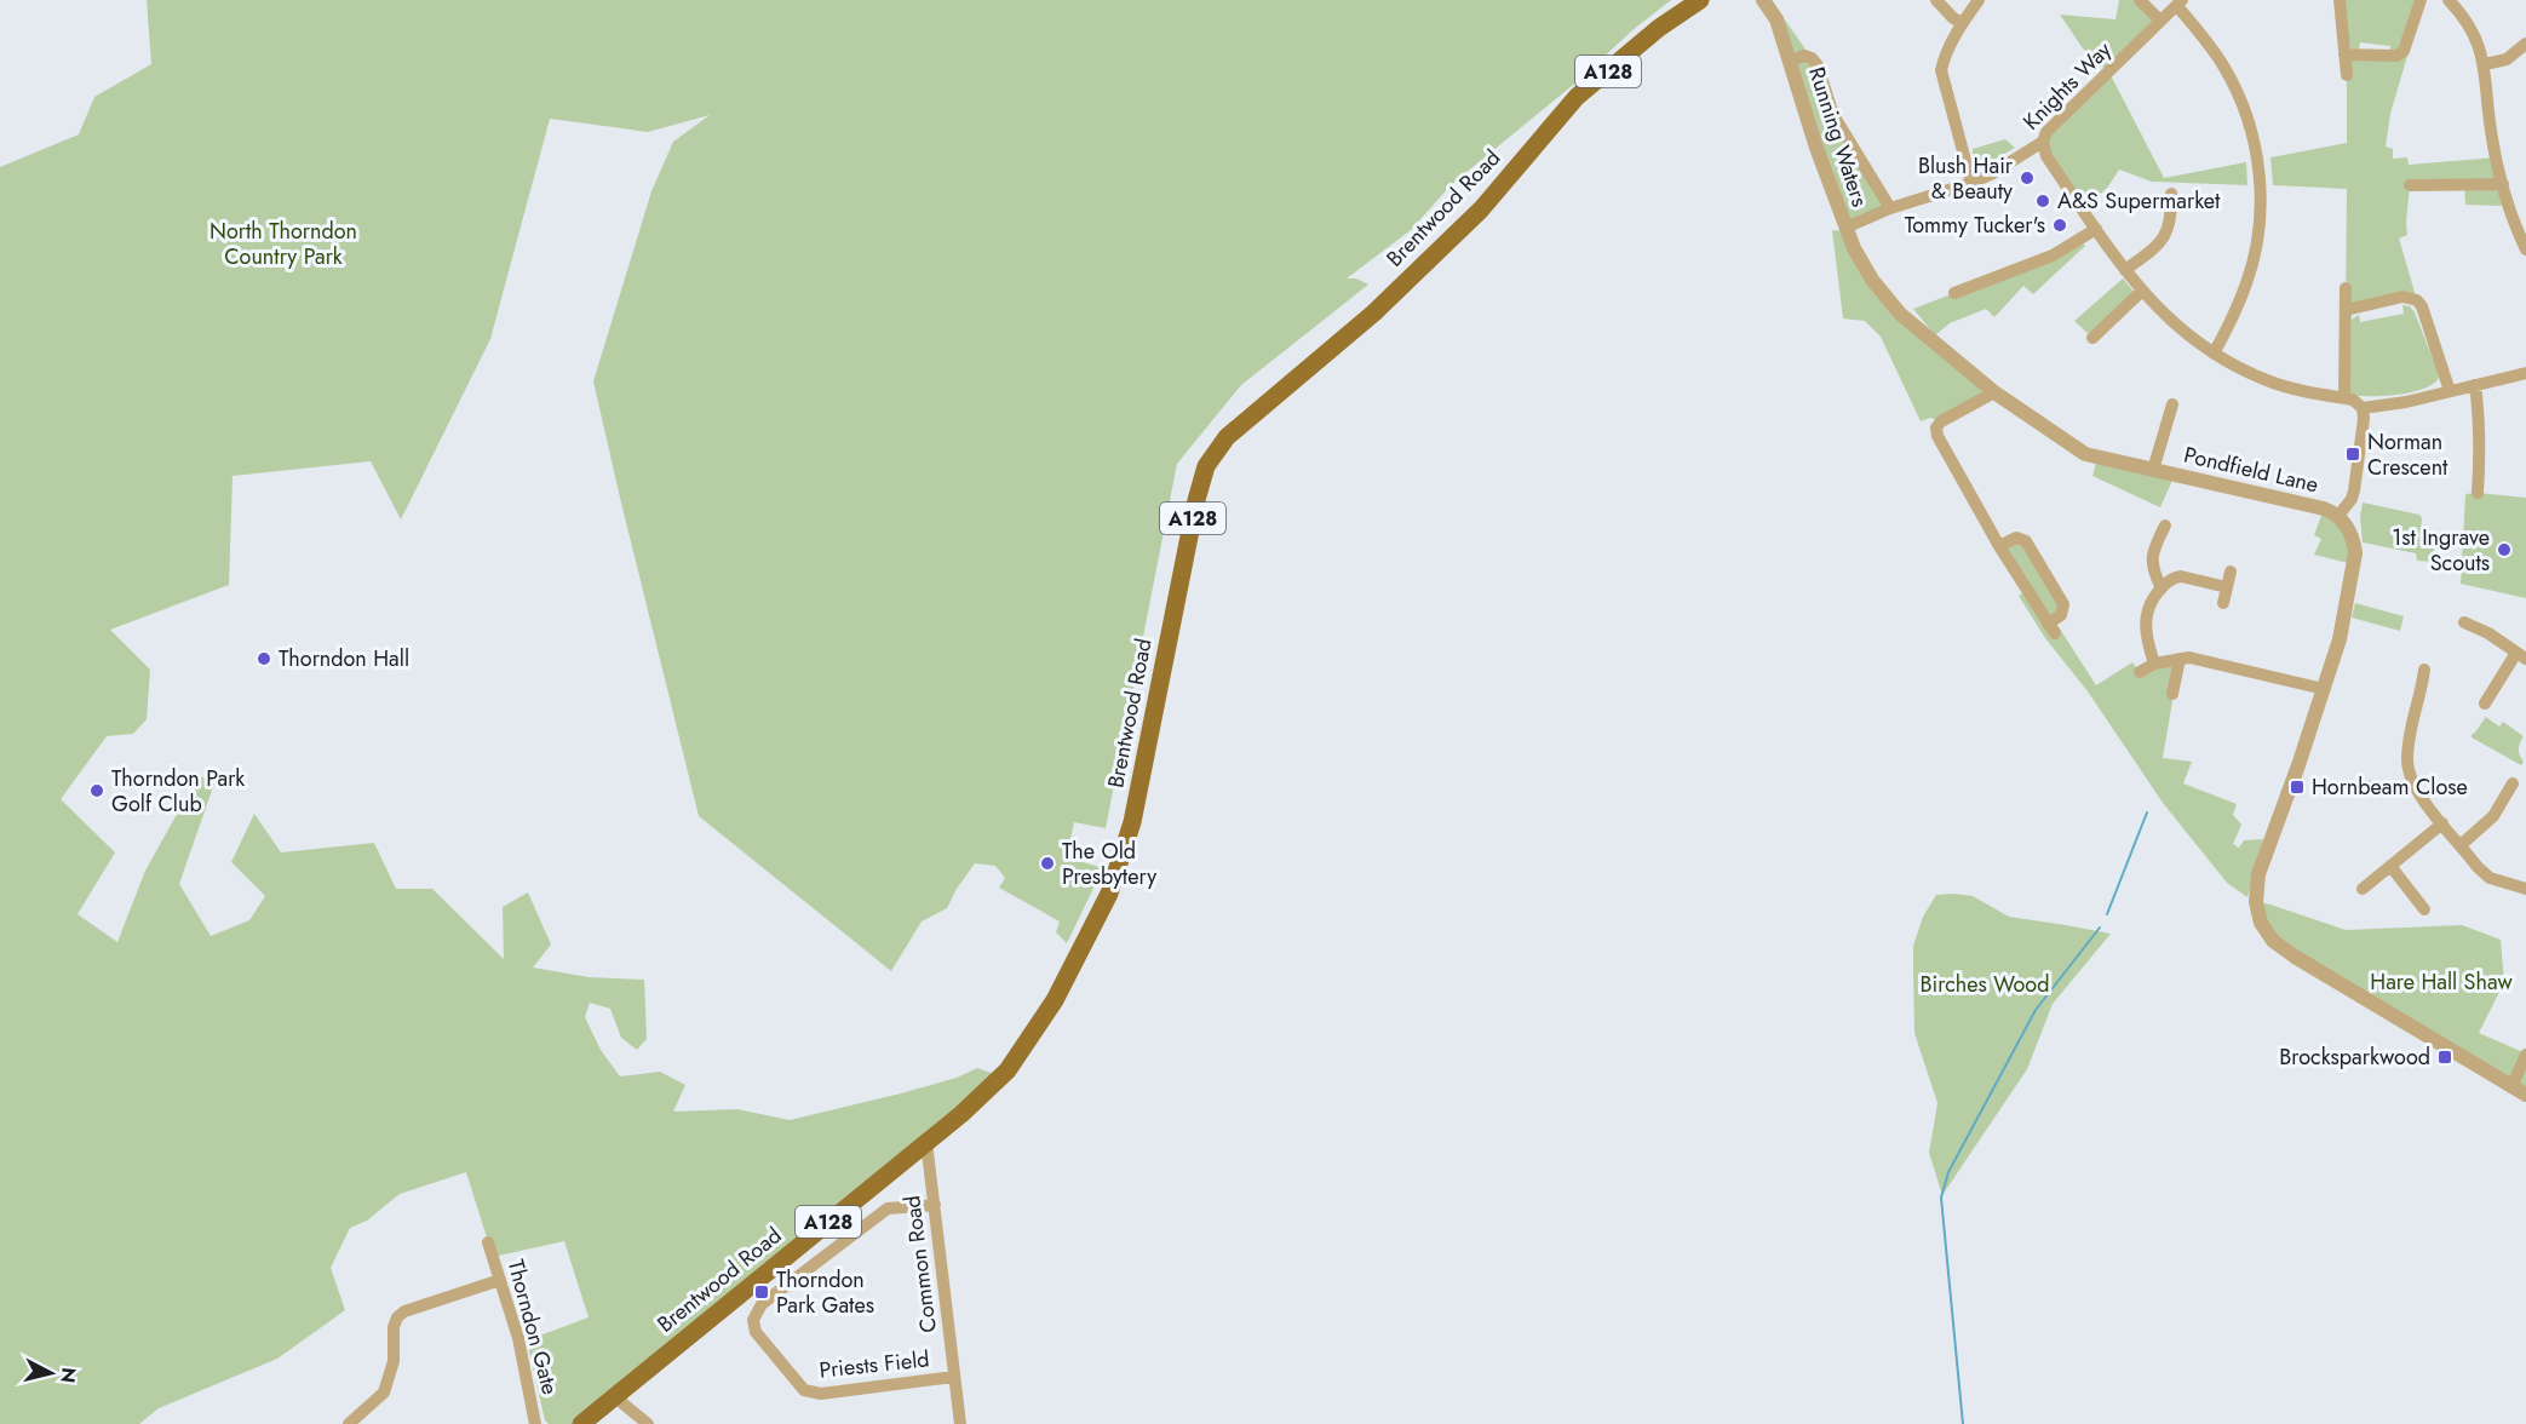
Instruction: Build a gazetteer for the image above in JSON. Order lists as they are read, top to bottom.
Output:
{
  "streets": {
    "main road": ["A128", "Brentwood Road"],
    "street": [
      "Knights Way",
      "Running Waters",
      "Pondfield Lane",
      "Common Road",
      "Thorndon Gate",
      "Priests Field"
    ]
  },
  "crossings": [
    ["Knights Way", "Running Waters"],
    ["Knights Way", "Pondfield Lane"],
    ["Running Waters", "Pondfield Lane"],
    ["Brentwood Road", "Common Road"],
    ["Common Road", "Priests Field"]
  ],
  "parks": ["North Thorndon Country Park", "Hare Hall Shaw", "Birches Wood"],
  "places": {
    "other": [
      "Blush Hair & Beauty",
      "A&S Supermarket",
      "Tommy Tucker's",
      "1st Ingrave Scouts",
      "Thorndon Hall",
      "Thorndon Park Golf Club",
      "The Old Presbytery"
    ],
    "transit": [
      "Norman Crescent",
      "Hornbeam Close",
      "Brocksparkwood",
      "Thorndon Park Gates"
    ]
  },
  "north": "right"
}
